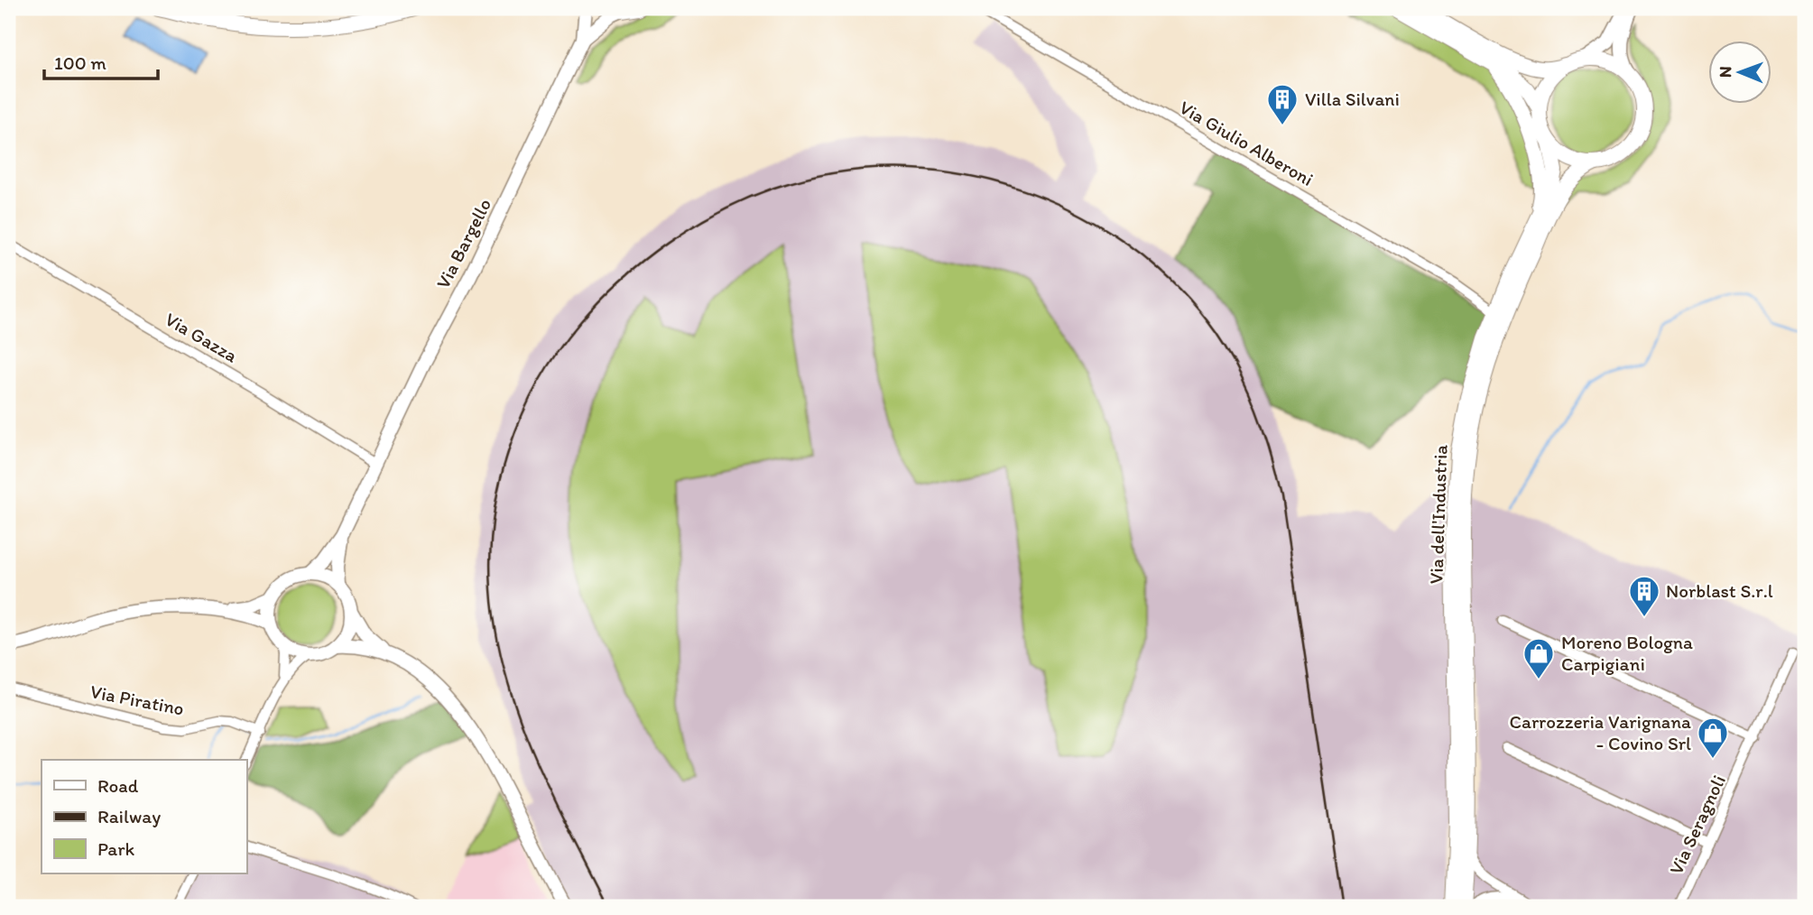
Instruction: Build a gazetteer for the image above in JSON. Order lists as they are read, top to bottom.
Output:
{
  "streets": {
    "main road": ["Via Bargello", "Via dell'Industria"],
    "street": [
      "Via Giulio Alberoni",
      "Via Gazza",
      "Via Piratino",
      "Via Seragnoli"
    ]
  },
  "crossings": [
    ["Via Giulio Alberoni", "Via dell'Industria"],
    ["Via Bargello", "Via Gazza"]
  ],
  "places": {
    "building": ["Villa Silvani", "Norblast S.r.l"],
    "shop": ["Moreno Bologna Carpigiani", "Carrozzeria Varignana - Covino Srl"]
  },
  "legend": ["Road", "Railway", "Park"],
  "scale_bar": "100 m",
  "north": "left"
}
